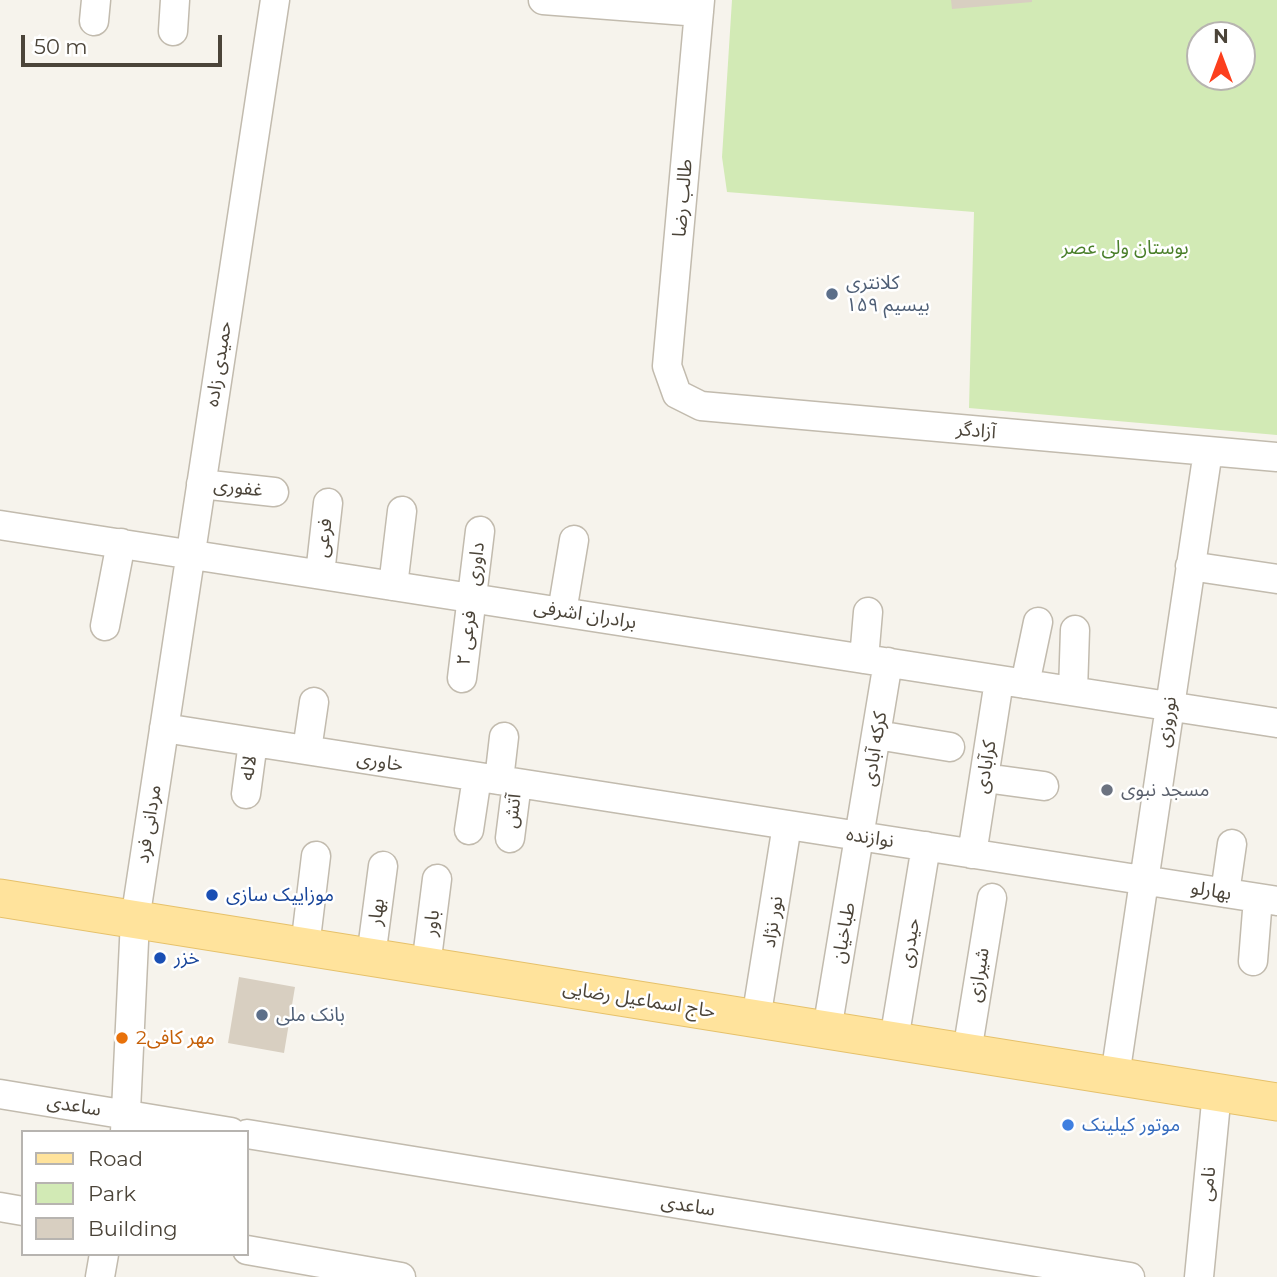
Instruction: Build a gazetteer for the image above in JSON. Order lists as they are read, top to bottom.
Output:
{
  "streets": {
    "main road": ["حاج اسماعیل رضایی"],
    "street": [
      "طالب رضا",
      "حمیدی زاده",
      "آزادگر",
      "غفوری",
      "فرعی",
      "داوری",
      "برادران اشرفی",
      "فرعی ۲",
      "نوروزی",
      "کرکه آبادی",
      "خاوری",
      "کرآبادی",
      "لاله",
      "آتش",
      "مردانی فرد",
      "نوازنده",
      "بهارلو",
      "بهار",
      "نور نژاد",
      "باور",
      "طباخیان",
      "حیدری",
      "شیرازی",
      "ساعدی",
      "نامی"
    ]
  },
  "crossings": [
    ["طالب رضا", "آزادگر"],
    ["حمیدی زاده", "غفوری"],
    ["حمیدی زاده", "برادران اشرفی"],
    ["حمیدی زاده", "خاوری"],
    ["حمیدی زاده", "مردانی فرد"],
    ["آزادگر", "نوروزی"],
    ["فرعی", "برادران اشرفی"],
    ["داوری", "برادران اشرفی"],
    ["داوری", "فرعی ۲"],
    ["برادران اشرفی", "فرعی ۲"],
    ["برادران اشرفی", "نوروزی"],
    ["برادران اشرفی", "کرکه آبادی"],
    ["برادران اشرفی", "کرآبادی"],
    ["نوروزی", "نوازنده"],
    ["نوروزی", "بهارلو"],
    ["نوروزی", "حاج اسماعیل رضایی"],
    ["کرکه آبادی", "نوازنده"],
    ["کرکه آبادی", "طباخیان"],
    ["خاوری", "لاله"],
    ["خاوری", "آتش"],
    ["خاوری", "مردانی فرد"],
    ["خاوری", "نوازنده"],
    ["کرآبادی", "نوازنده"],
    ["مردانی فرد", "حاج اسماعیل رضایی"],
    ["مردانی فرد", "ساعدی"],
    ["نوازنده", "بهارلو"],
    ["نوازنده", "نور نژاد"],
    ["نوازنده", "طباخیان"],
    ["نوازنده", "حیدری"],
    ["بهار", "حاج اسماعیل رضایی"],
    ["نور نژاد", "حاج اسماعیل رضایی"],
    ["باور", "حاج اسماعیل رضایی"],
    ["طباخیان", "حاج اسماعیل رضایی"],
    ["حیدری", "حاج اسماعیل رضایی"],
    ["شیرازی", "حاج اسماعیل رضایی"],
    ["حاج اسماعیل رضایی", "نامی"]
  ],
  "parks": ["بوستان ولی عصر"],
  "places": [
    "کلانتری ۱۵۹ بیسیم",
    "مسجد نبوی",
    "موزاییک سازی",
    "خزر",
    "بانک ملی",
    "2مهر کافی",
    "موتور کیلینک"
  ],
  "legend": ["Road", "Park", "Building"],
  "scale_bar": "50 m",
  "north": "top"
}
